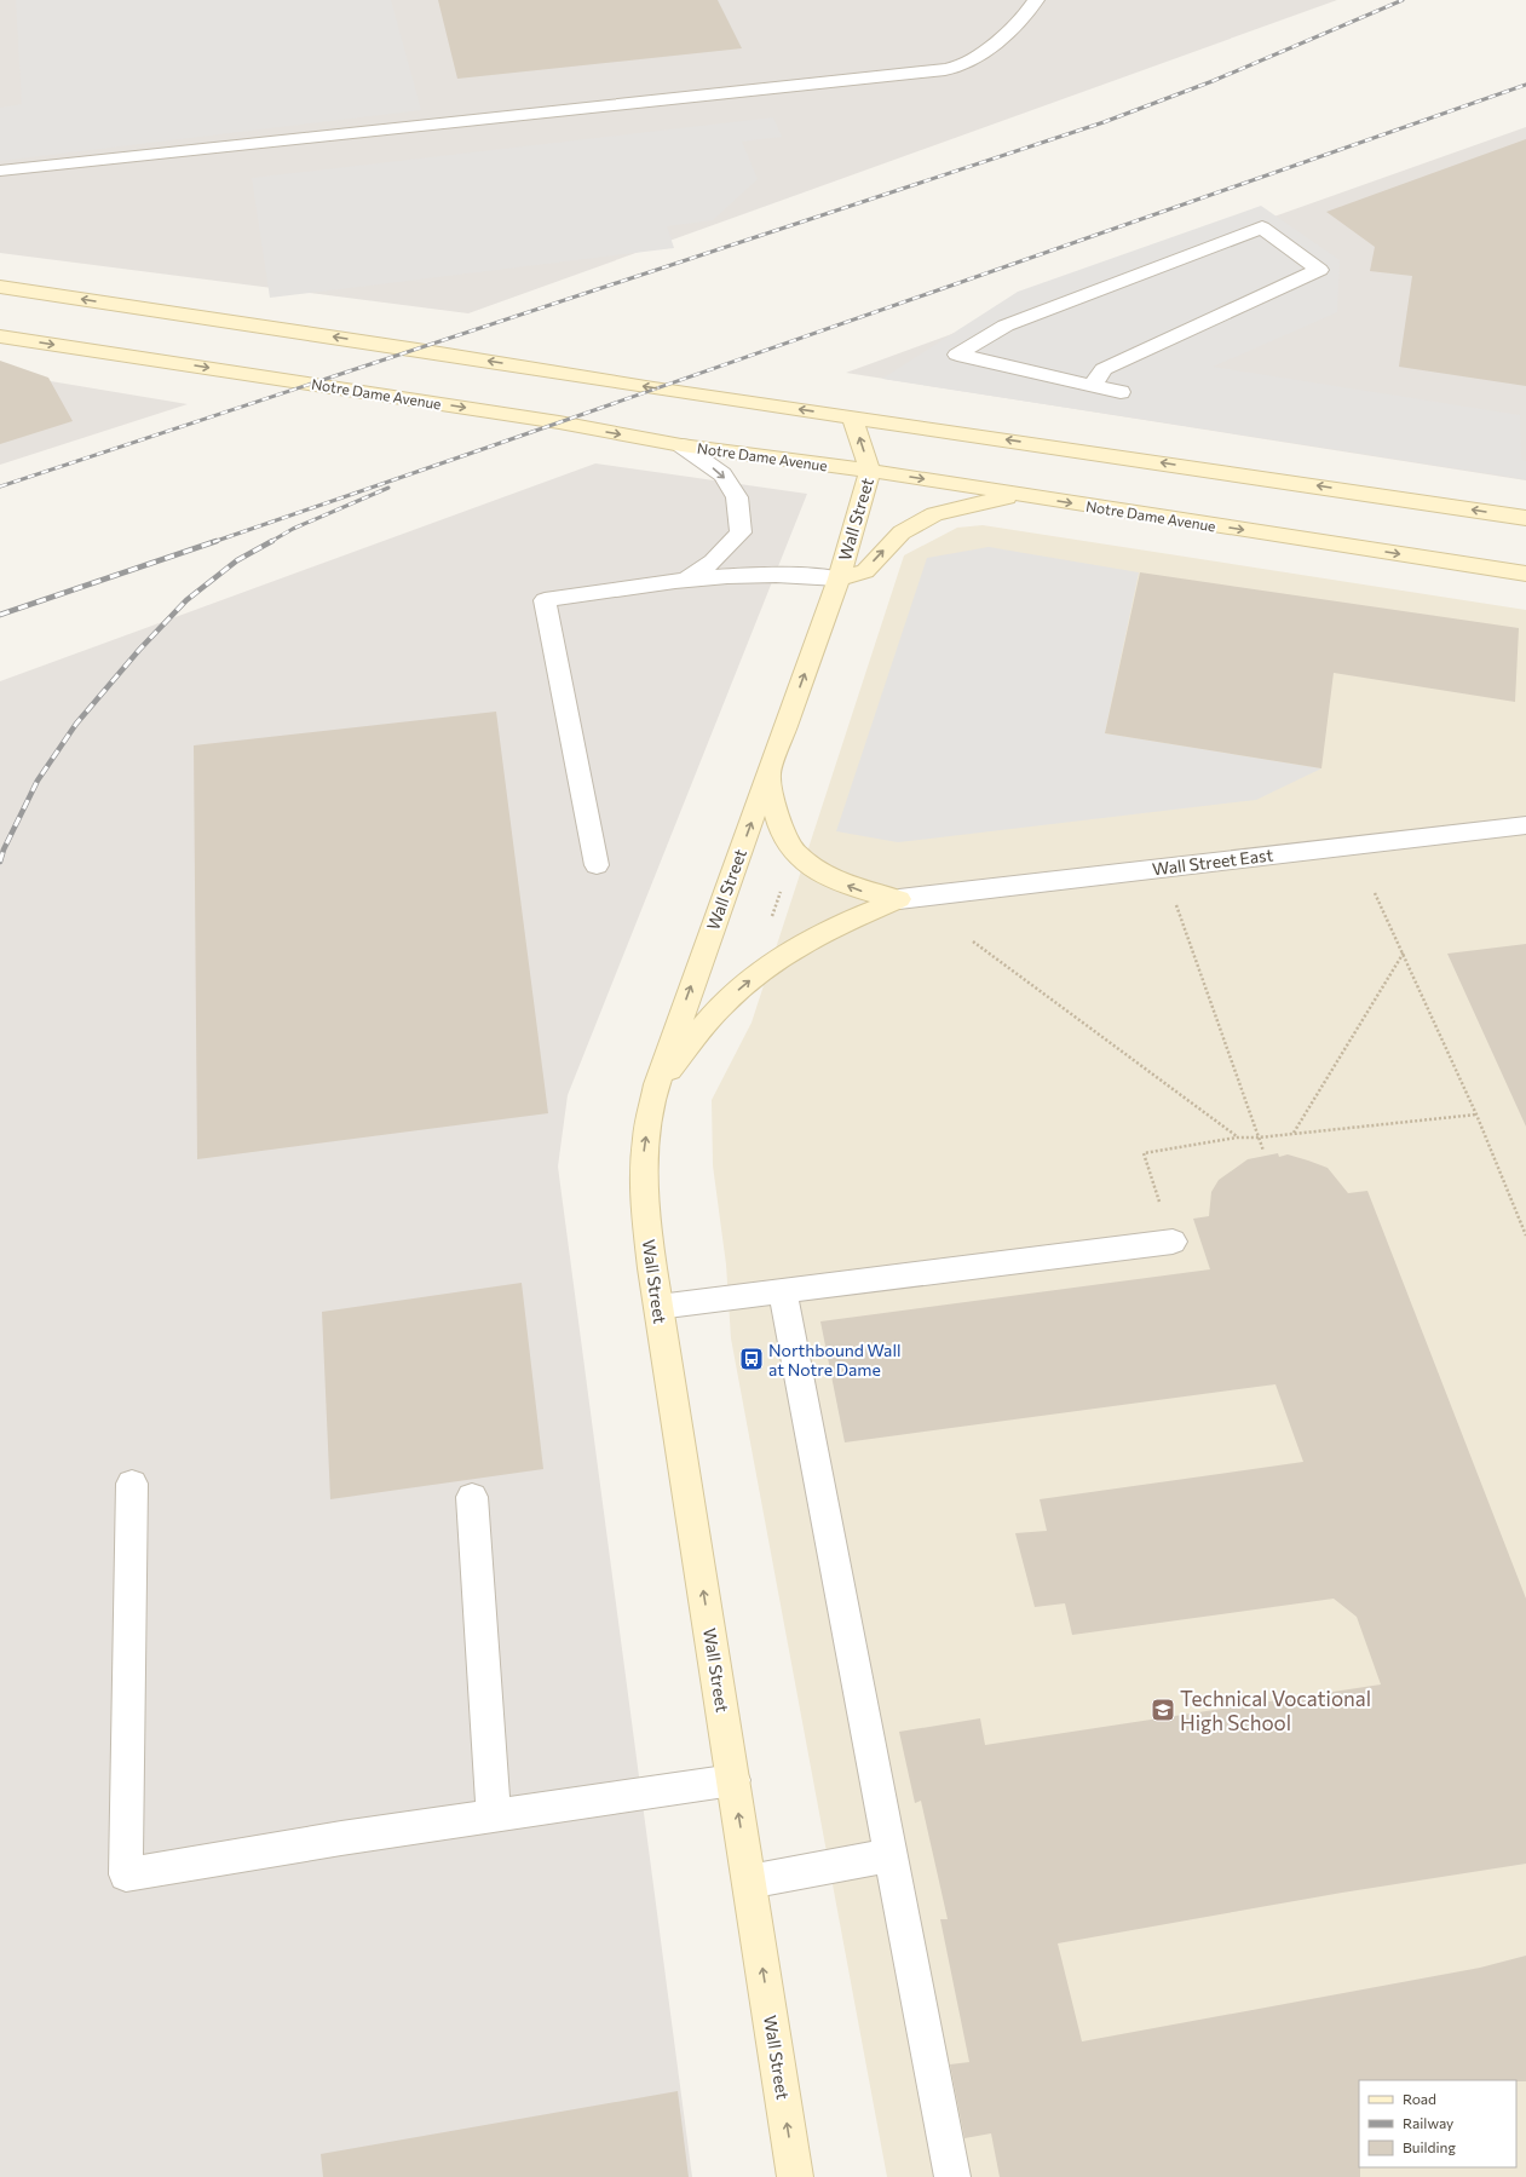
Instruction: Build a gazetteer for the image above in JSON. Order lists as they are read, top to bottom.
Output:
{
  "streets": {
    "main road": ["Notre Dame Avenue", "Wall Street"],
    "street": ["Wall Street East"]
  },
  "crossings": [
    ["Notre Dame Avenue", "Wall Street"]
  ],
  "one_way": ["Wall Street"],
  "places": {
    "bus stop": ["Northbound Wall at Notre Dame"],
    "school or university": ["Technical Vocational High School"]
  },
  "legend": ["Road", "Railway", "Building"]
}
